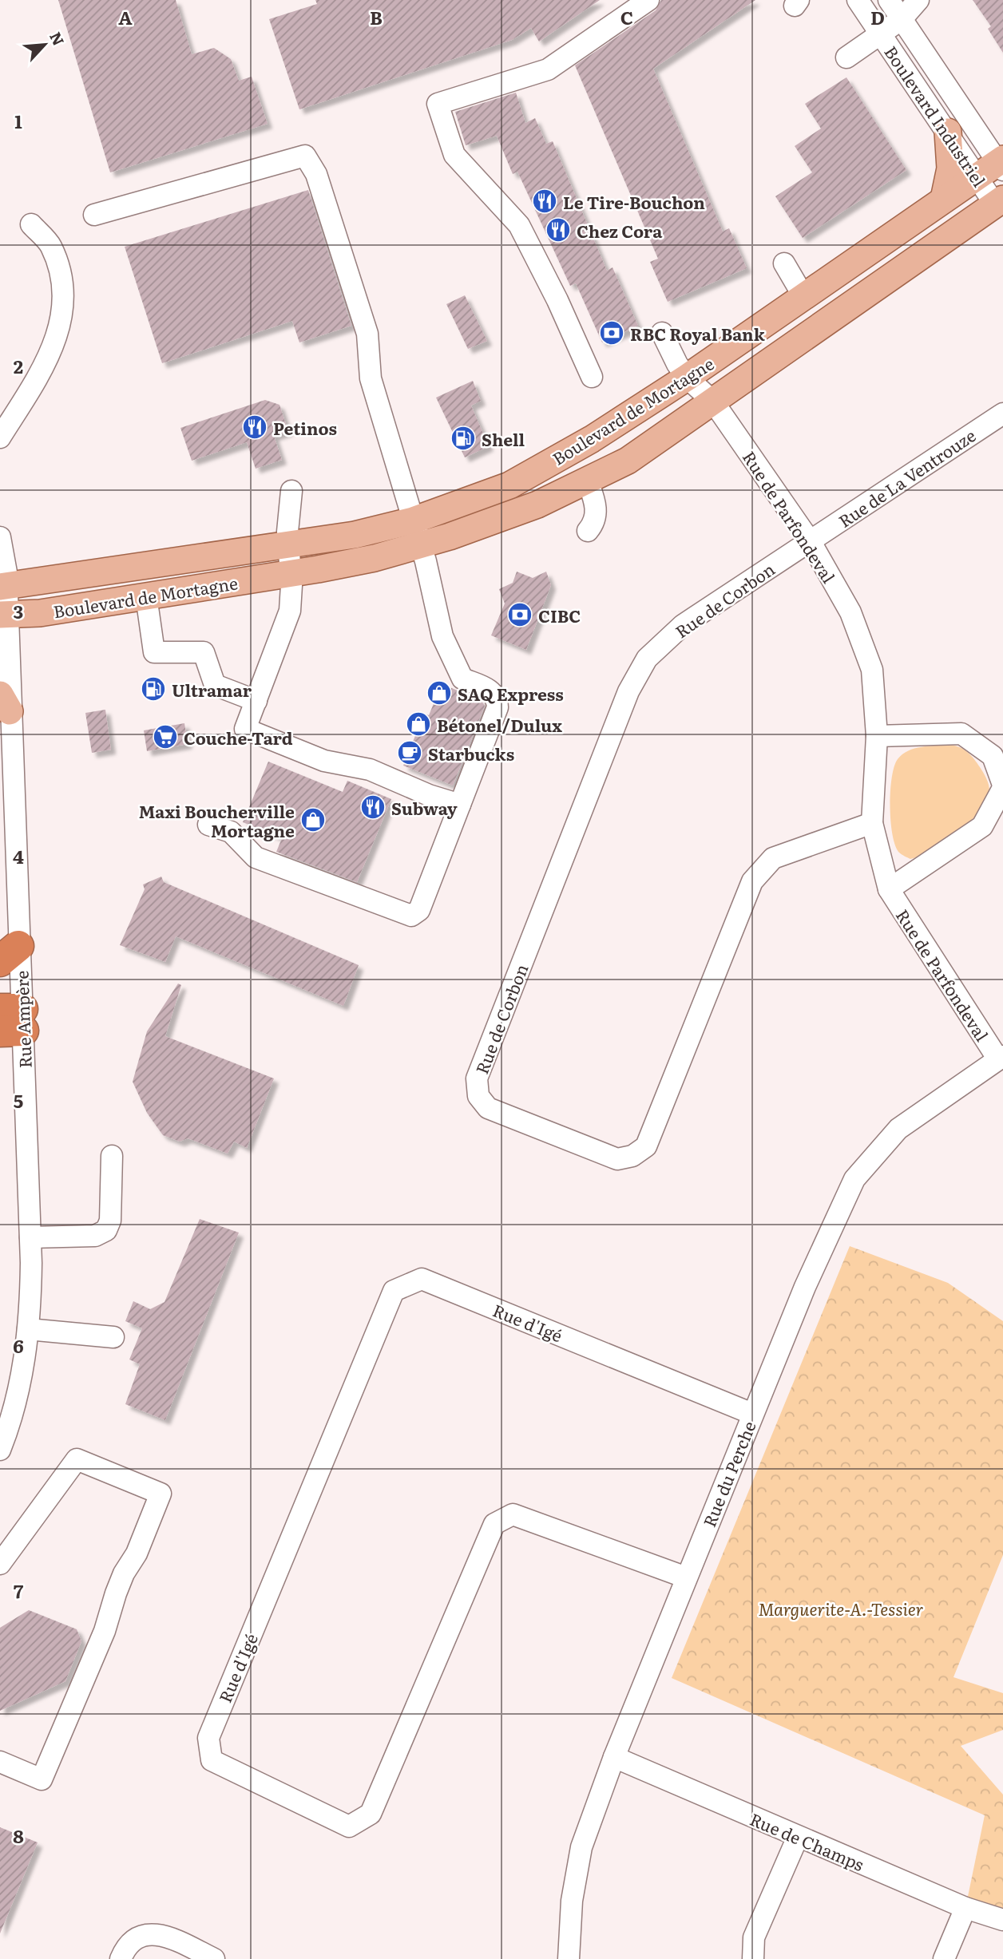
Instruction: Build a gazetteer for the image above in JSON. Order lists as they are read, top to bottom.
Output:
{
  "streets": {
    "main road": ["Boulevard de Mortagne"],
    "street": [
      "Boulevard Industriel",
      "Rue de La Ventrouze",
      "Rue de Parfondeval",
      "Rue de Corbon",
      "Rue Ampère",
      "Rue d'Igé",
      "Rue du Perche",
      "Rue de Champs"
    ]
  },
  "crossings": [
    ["Boulevard Industriel", "Boulevard de Mortagne"],
    ["Boulevard de Mortagne", "Rue de Parfondeval"],
    ["Boulevard de Mortagne", "Rue Ampère"],
    ["Rue de La Ventrouze", "Rue de Parfondeval"],
    ["Rue de La Ventrouze", "Rue de Corbon"],
    ["Rue de Parfondeval", "Rue de Corbon"],
    ["Rue de Parfondeval", "Rue du Perche"],
    ["Rue d'Igé", "Rue du Perche"],
    ["Rue du Perche", "Rue de Champs"]
  ],
  "parks": ["Marguerite-A.-Tessier"],
  "places": {
    "restaurant": [
      "Le Tire-Bouchon",
      "Chez Cora",
      "Petinos",
      "Subway"
    ],
    "bank": ["RBC Royal Bank", "CIBC"],
    "fuel station": ["Shell", "Ultramar"],
    "shop": ["SAQ Express", "Bétonel/Dulux", "Maxi Boucherville Mortagne"],
    "supermarket": ["Couche-Tard"],
    "cafe": ["Starbucks"]
  },
  "north": "top right",
  "grid": {
    "columns": [
      "A",
      "B",
      "C",
      "D"
    ],
    "rows": [
      "1",
      "2",
      "3",
      "4",
      "5",
      "6",
      "7",
      "8"
    ]
  }
}
